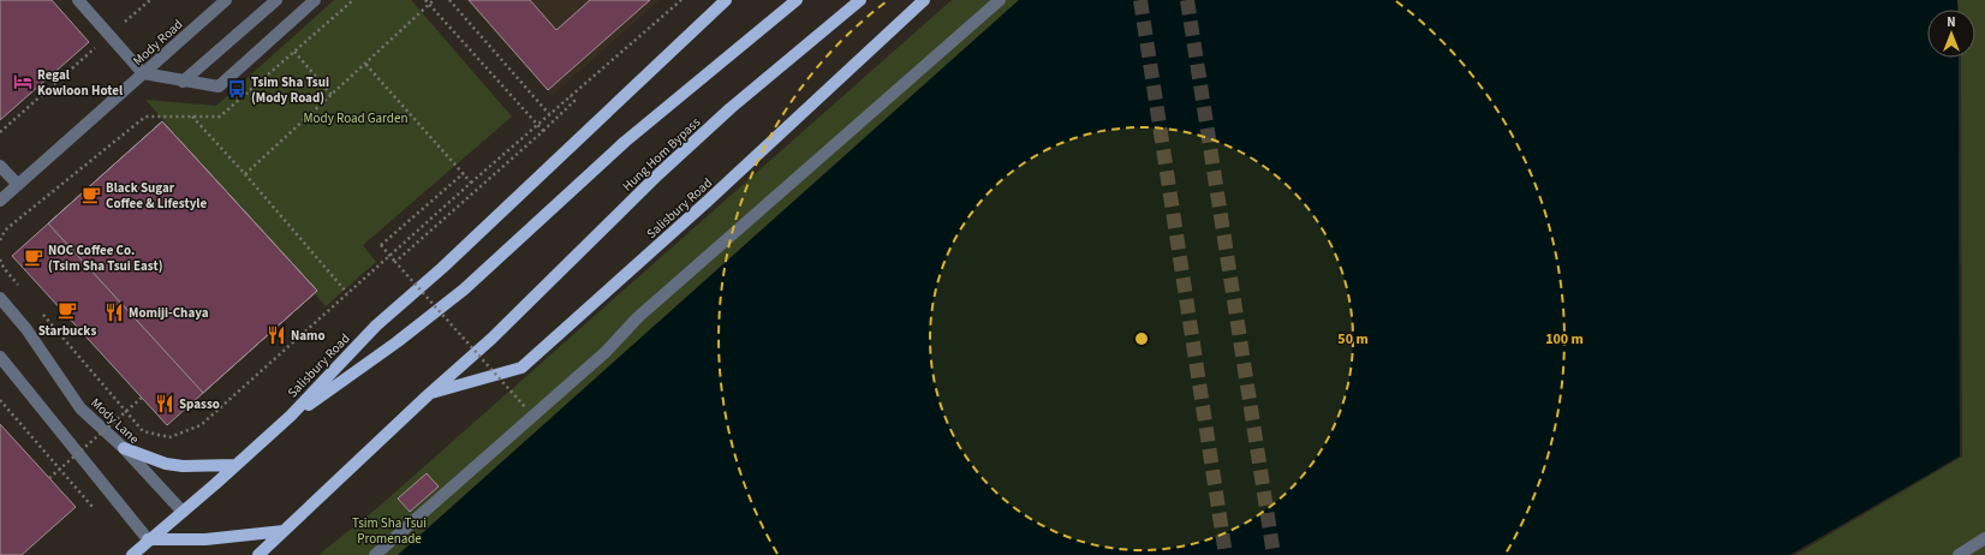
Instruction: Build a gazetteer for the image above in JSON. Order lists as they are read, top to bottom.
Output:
{
  "streets": {
    "main road": ["Hung Hom Bypass", "Salisbury Road"],
    "street": ["Mody Road", "Mody Lane"]
  },
  "crossings": [
    ["Hung Hom Bypass", "Salisbury Road"],
    ["Salisbury Road", "Mody Lane"]
  ],
  "parks": ["Mody Road Garden", "Tsim Sha Tsui Promenade"],
  "places": {
    "hotel": ["Regal Kowloon Hotel"],
    "bus stop": ["Tsim Sha Tsui (Mody Road)"],
    "cafe": ["Black Sugar Coffee & Lifestyle", "NOC Coffee Co. (Tsim Sha Tsui East)", "Starbucks"],
    "restaurant": ["Momiji-Chaya", "Namo", "Spasso"]
  },
  "north": "top",
  "rings": ["50 m", "100 m"]
}
